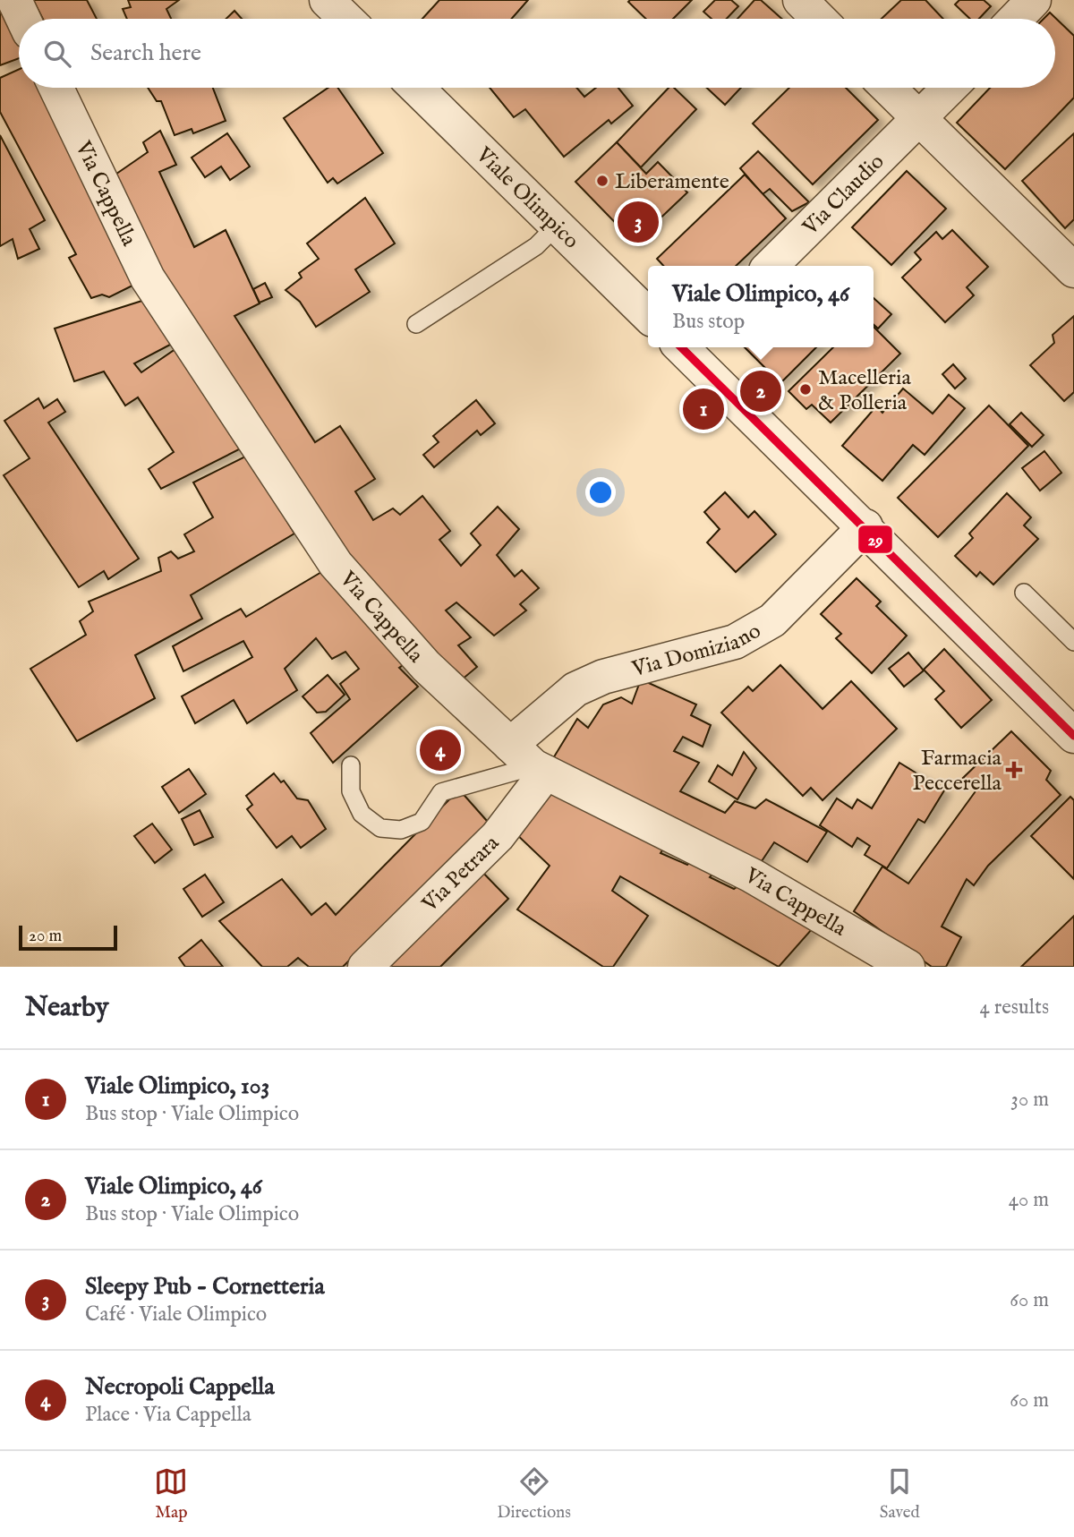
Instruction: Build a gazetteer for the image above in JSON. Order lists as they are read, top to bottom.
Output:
{
  "streets": {
    "street": [
      "Via Cappella",
      "Via Claudio",
      "Viale Olimpico",
      "Via Domiziano",
      "Via Petrara"
    ]
  },
  "crossings": [
    ["Via Cappella", "Via Domiziano"],
    ["Via Cappella", "Via Petrara"],
    ["Via Domiziano", "Via Petrara"]
  ],
  "places": {
    "other": ["Liberamente", "Macelleria & Polleria"],
    "health": ["Farmacia Peccerella"]
  },
  "lines": ["transit line 29"],
  "scale_bar": "20 m",
  "page": {
    "search": "Search here",
    "pins": [
      "3",
      "2",
      "1",
      "4"
    ],
    "popup": ["Viale Olimpico, 46", "Bus stop"],
    "scale": "20 m",
    "heading": ["Nearby", "4 results"],
    "list": [
      {
        "mark": "1",
        "name": "Viale Olimpico, 103",
        "note": "Bus stop · Viale Olimpico",
        "value": "30 m"
      },
      {
        "mark": "2",
        "name": "Viale Olimpico, 46",
        "note": "Bus stop · Viale Olimpico",
        "value": "40 m"
      },
      {
        "mark": "3",
        "name": "Sleepy Pub - Cornetteria",
        "note": "Café · Viale Olimpico",
        "value": "60 m"
      },
      {
        "mark": "4",
        "name": "Necropoli Cappella",
        "note": "Place · Via Cappella",
        "value": "60 m"
      }
    ],
    "nav": ["Map", "Directions", "Saved"]
  }
}
